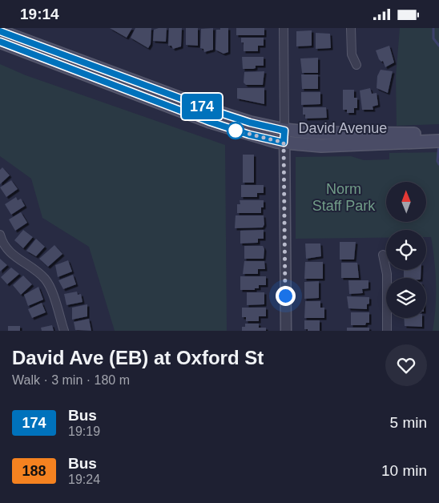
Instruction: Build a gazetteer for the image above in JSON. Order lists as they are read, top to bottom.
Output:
{
  "streets": {
    "main road": ["David Avenue"]
  },
  "parks": ["Norm Staff Park"],
  "lines": ["bus line 174"],
  "north": "top",
  "page": {
    "status": "19:14",
    "on_map": "174",
    "heading": ["David Ave (EB) at Oxford St", "Walk · 3 min · 180 m"],
    "list": [
      {
        "mark": "174",
        "name": "Bus",
        "note": "19:19",
        "value": "5 min"
      },
      {
        "mark": "188",
        "name": "Bus",
        "note": "19:24",
        "value": "10 min"
      }
    ]
  }
}
